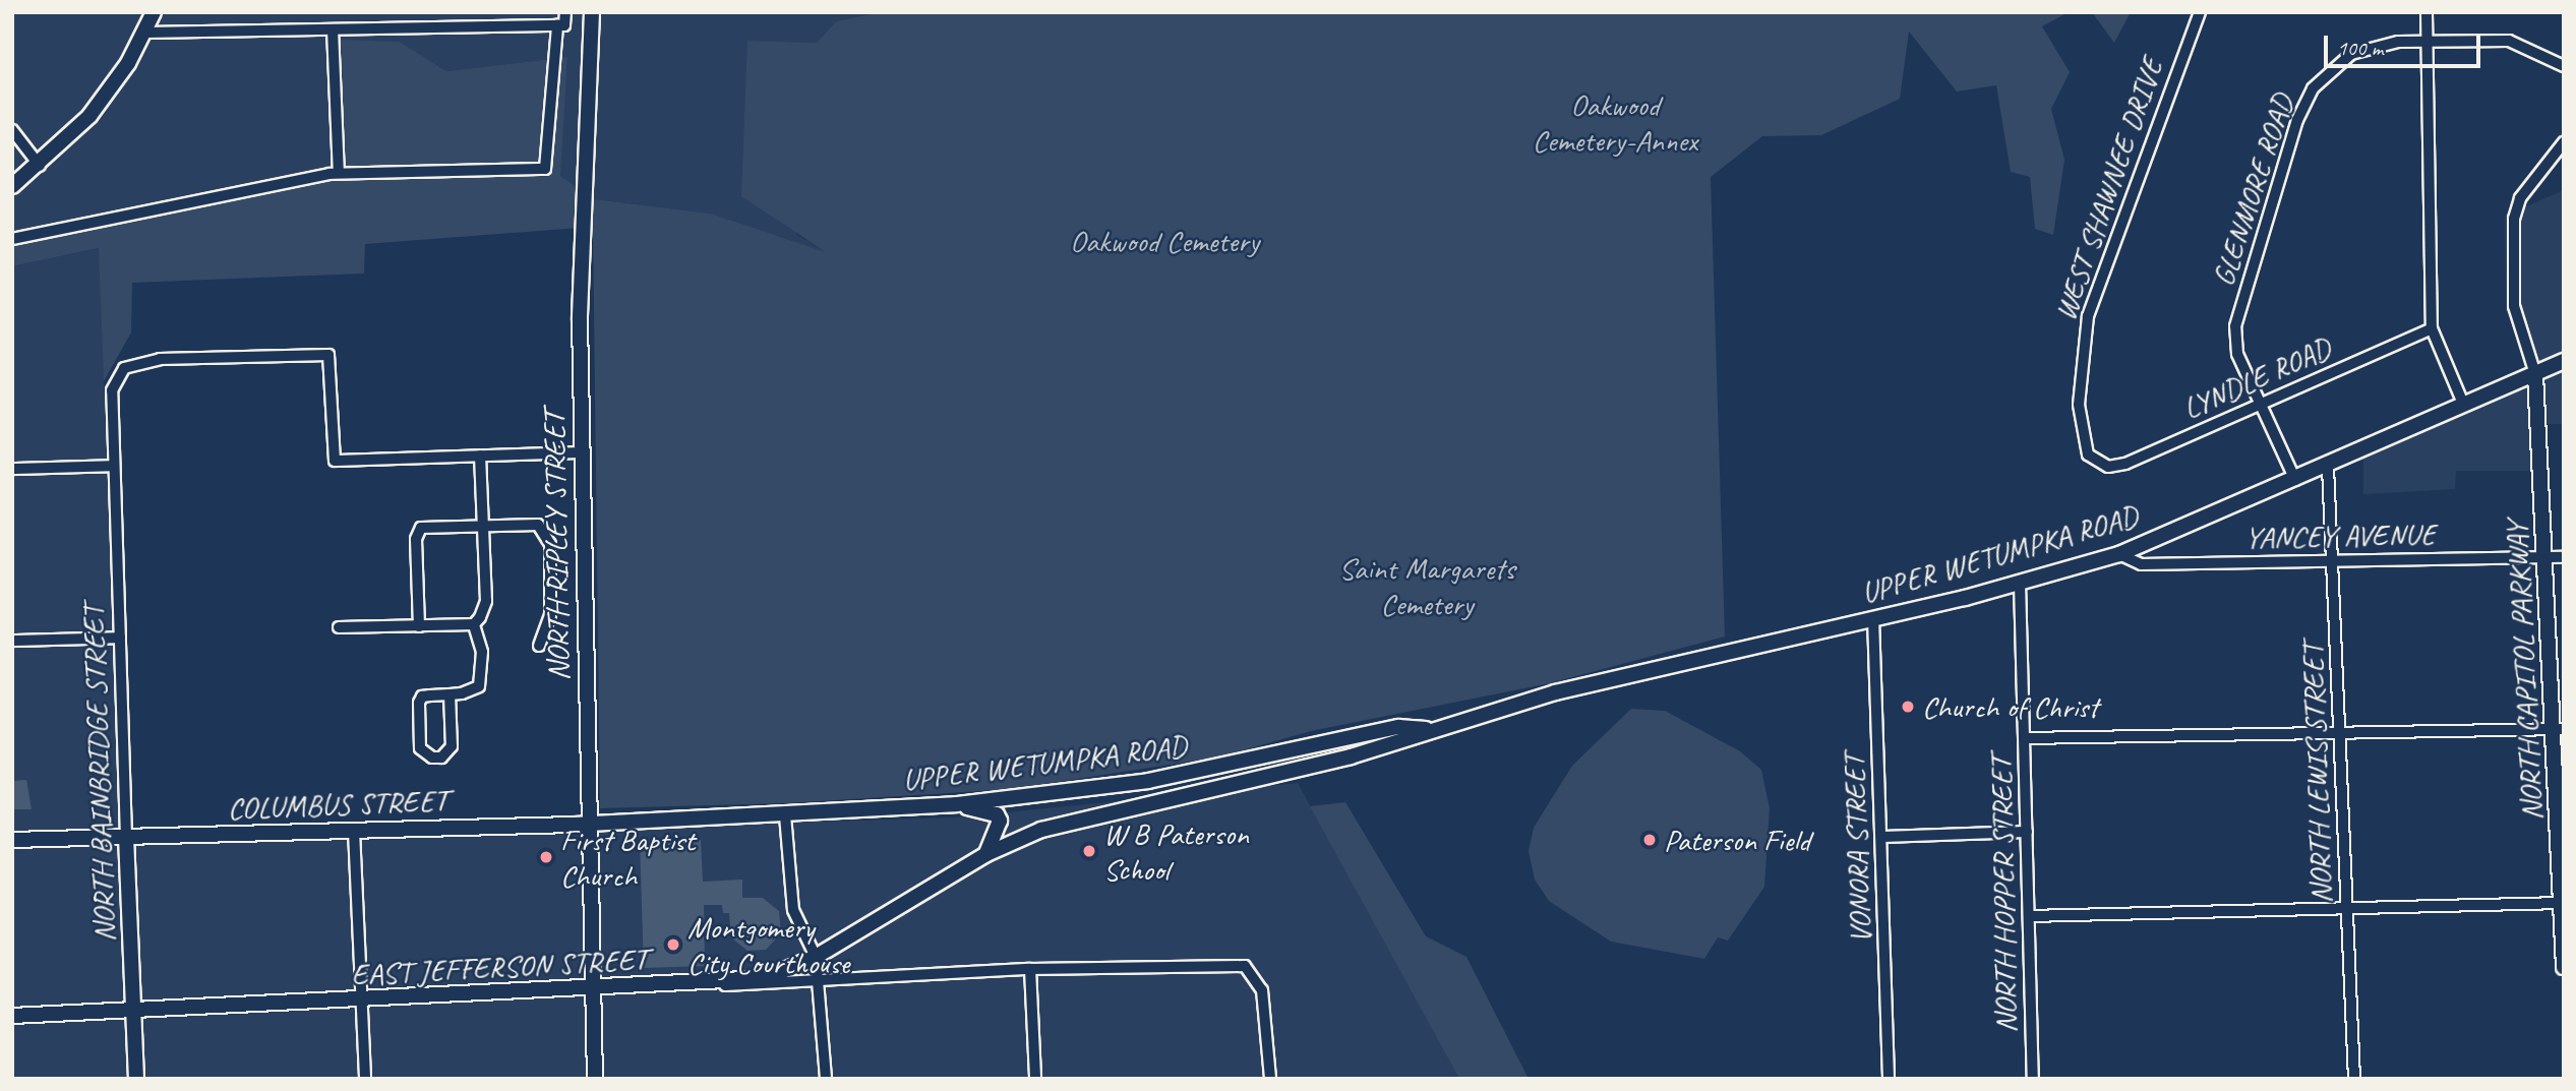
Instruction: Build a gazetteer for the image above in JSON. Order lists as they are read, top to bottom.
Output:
{
  "streets": {
    "main road": [
      "NORTH RIPLEY STREET",
      "UPPER WETUMPKA ROAD",
      "NORTH CAPITOL PARKWAY",
      "NORTH BAINBRIDGE STREET",
      "COLUMBUS STREET",
      "EAST JEFFERSON STREET"
    ],
    "street": [
      "WEST SHAWNEE DRIVE",
      "GLENMORE ROAD",
      "LYNDLE ROAD",
      "YANCEY AVENUE",
      "NORTH LEWIS STREET",
      "VONORA STREET",
      "NORTH HOPPER STREET"
    ]
  },
  "crossings": [
    ["WEST SHAWNEE DRIVE", "LYNDLE ROAD"],
    ["GLENMORE ROAD", "LYNDLE ROAD"],
    ["GLENMORE ROAD", "UPPER WETUMPKA ROAD"],
    ["YANCEY AVENUE", "UPPER WETUMPKA ROAD"],
    ["YANCEY AVENUE", "NORTH CAPITOL PARKWAY"],
    ["YANCEY AVENUE", "NORTH LEWIS STREET"],
    ["NORTH RIPLEY STREET", "COLUMBUS STREET"],
    ["NORTH RIPLEY STREET", "EAST JEFFERSON STREET"],
    ["UPPER WETUMPKA ROAD", "NORTH CAPITOL PARKWAY"],
    ["UPPER WETUMPKA ROAD", "NORTH LEWIS STREET"],
    ["UPPER WETUMPKA ROAD", "COLUMBUS STREET"],
    ["UPPER WETUMPKA ROAD", "VONORA STREET"],
    ["UPPER WETUMPKA ROAD", "NORTH HOPPER STREET"],
    ["UPPER WETUMPKA ROAD", "EAST JEFFERSON STREET"],
    ["NORTH BAINBRIDGE STREET", "COLUMBUS STREET"],
    ["NORTH BAINBRIDGE STREET", "EAST JEFFERSON STREET"]
  ],
  "parks": ["Oakwood Cemetery-Annex", "Oakwood Cemetery", "Saint Margarets Cemetery"],
  "places": [
    "Church of Christ",
    "Paterson Field",
    "W B Paterson School",
    "First Baptist Church",
    "Montgomery City Courthouse"
  ],
  "scale_bar": "100 m"
}
